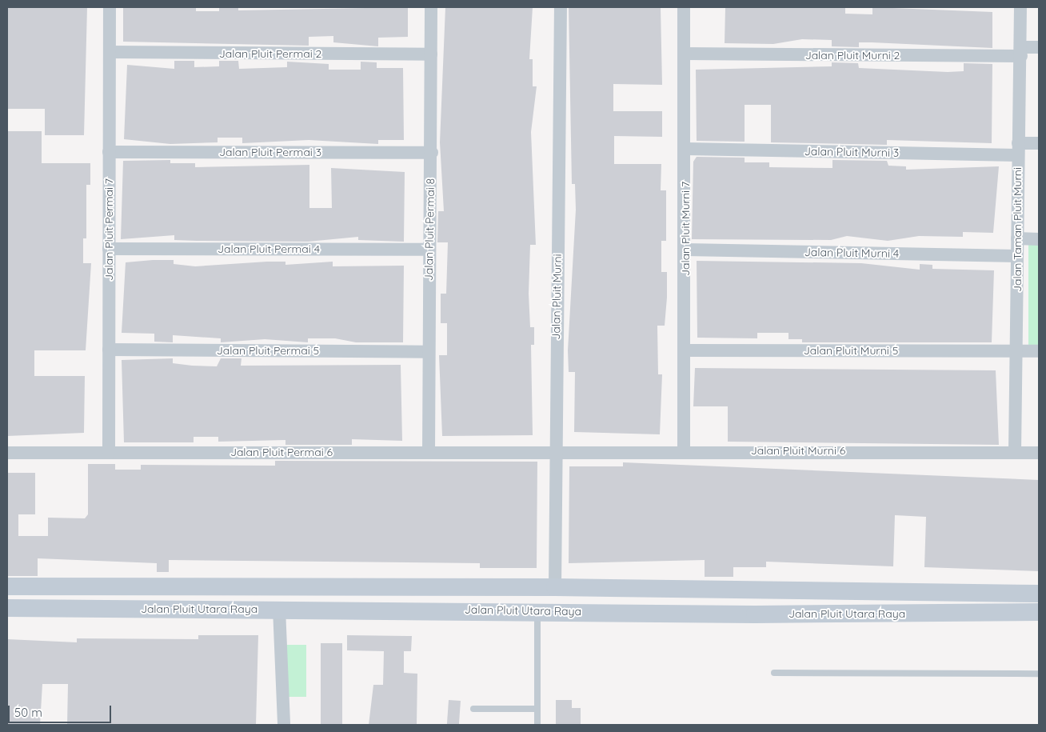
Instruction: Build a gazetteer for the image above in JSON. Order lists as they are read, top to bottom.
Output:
{
  "streets": {
    "street": [
      "Jalan Pluit Permai 2",
      "Jalan Pluit Murni 2",
      "Jalan Pluit Permai 3",
      "Jalan Pluit Murni 3",
      "Jalan Pluit Murni 7",
      "Jalan Pluit Permai 7",
      "Jalan Pluit Permai 8",
      "Jalan Taman Pluit Murni",
      "Jalan Pluit Permai 4",
      "Jalan Pluit Murni 4",
      "Jalan Pluit Murni",
      "Jalan Pluit Permai 5",
      "Jalan Pluit Murni 5",
      "Jalan Pluit Murni 6",
      "Jalan Pluit Permai 6",
      "Jalan Pluit Utara Raya"
    ]
  },
  "crossings": [
    ["Jalan Pluit Permai 2", "Jalan Pluit Permai 7"],
    ["Jalan Pluit Permai 2", "Jalan Pluit Permai 8"],
    ["Jalan Pluit Murni 2", "Jalan Pluit Murni 7"],
    ["Jalan Pluit Murni 2", "Jalan Taman Pluit Murni"],
    ["Jalan Pluit Permai 3", "Jalan Pluit Permai 7"],
    ["Jalan Pluit Permai 3", "Jalan Pluit Permai 8"],
    ["Jalan Pluit Murni 3", "Jalan Pluit Murni 7"],
    ["Jalan Pluit Murni 3", "Jalan Taman Pluit Murni"],
    ["Jalan Pluit Murni 7", "Jalan Pluit Murni 4"],
    ["Jalan Pluit Murni 7", "Jalan Pluit Murni 5"],
    ["Jalan Pluit Murni 7", "Jalan Pluit Murni 6"],
    ["Jalan Pluit Permai 7", "Jalan Pluit Permai 4"],
    ["Jalan Pluit Permai 7", "Jalan Pluit Permai 5"],
    ["Jalan Pluit Permai 7", "Jalan Pluit Permai 6"],
    ["Jalan Pluit Permai 8", "Jalan Pluit Permai 4"],
    ["Jalan Pluit Permai 8", "Jalan Pluit Permai 5"],
    ["Jalan Pluit Permai 8", "Jalan Pluit Permai 6"],
    ["Jalan Taman Pluit Murni", "Jalan Pluit Murni 4"],
    ["Jalan Taman Pluit Murni", "Jalan Pluit Murni 5"],
    ["Jalan Taman Pluit Murni", "Jalan Pluit Murni 6"],
    ["Jalan Pluit Murni", "Jalan Pluit Murni 6"],
    ["Jalan Pluit Murni", "Jalan Pluit Permai 6"],
    ["Jalan Pluit Murni", "Jalan Pluit Utara Raya"],
    ["Jalan Pluit Murni 6", "Jalan Pluit Permai 6"]
  ],
  "scale_bar": "50 m"
}
